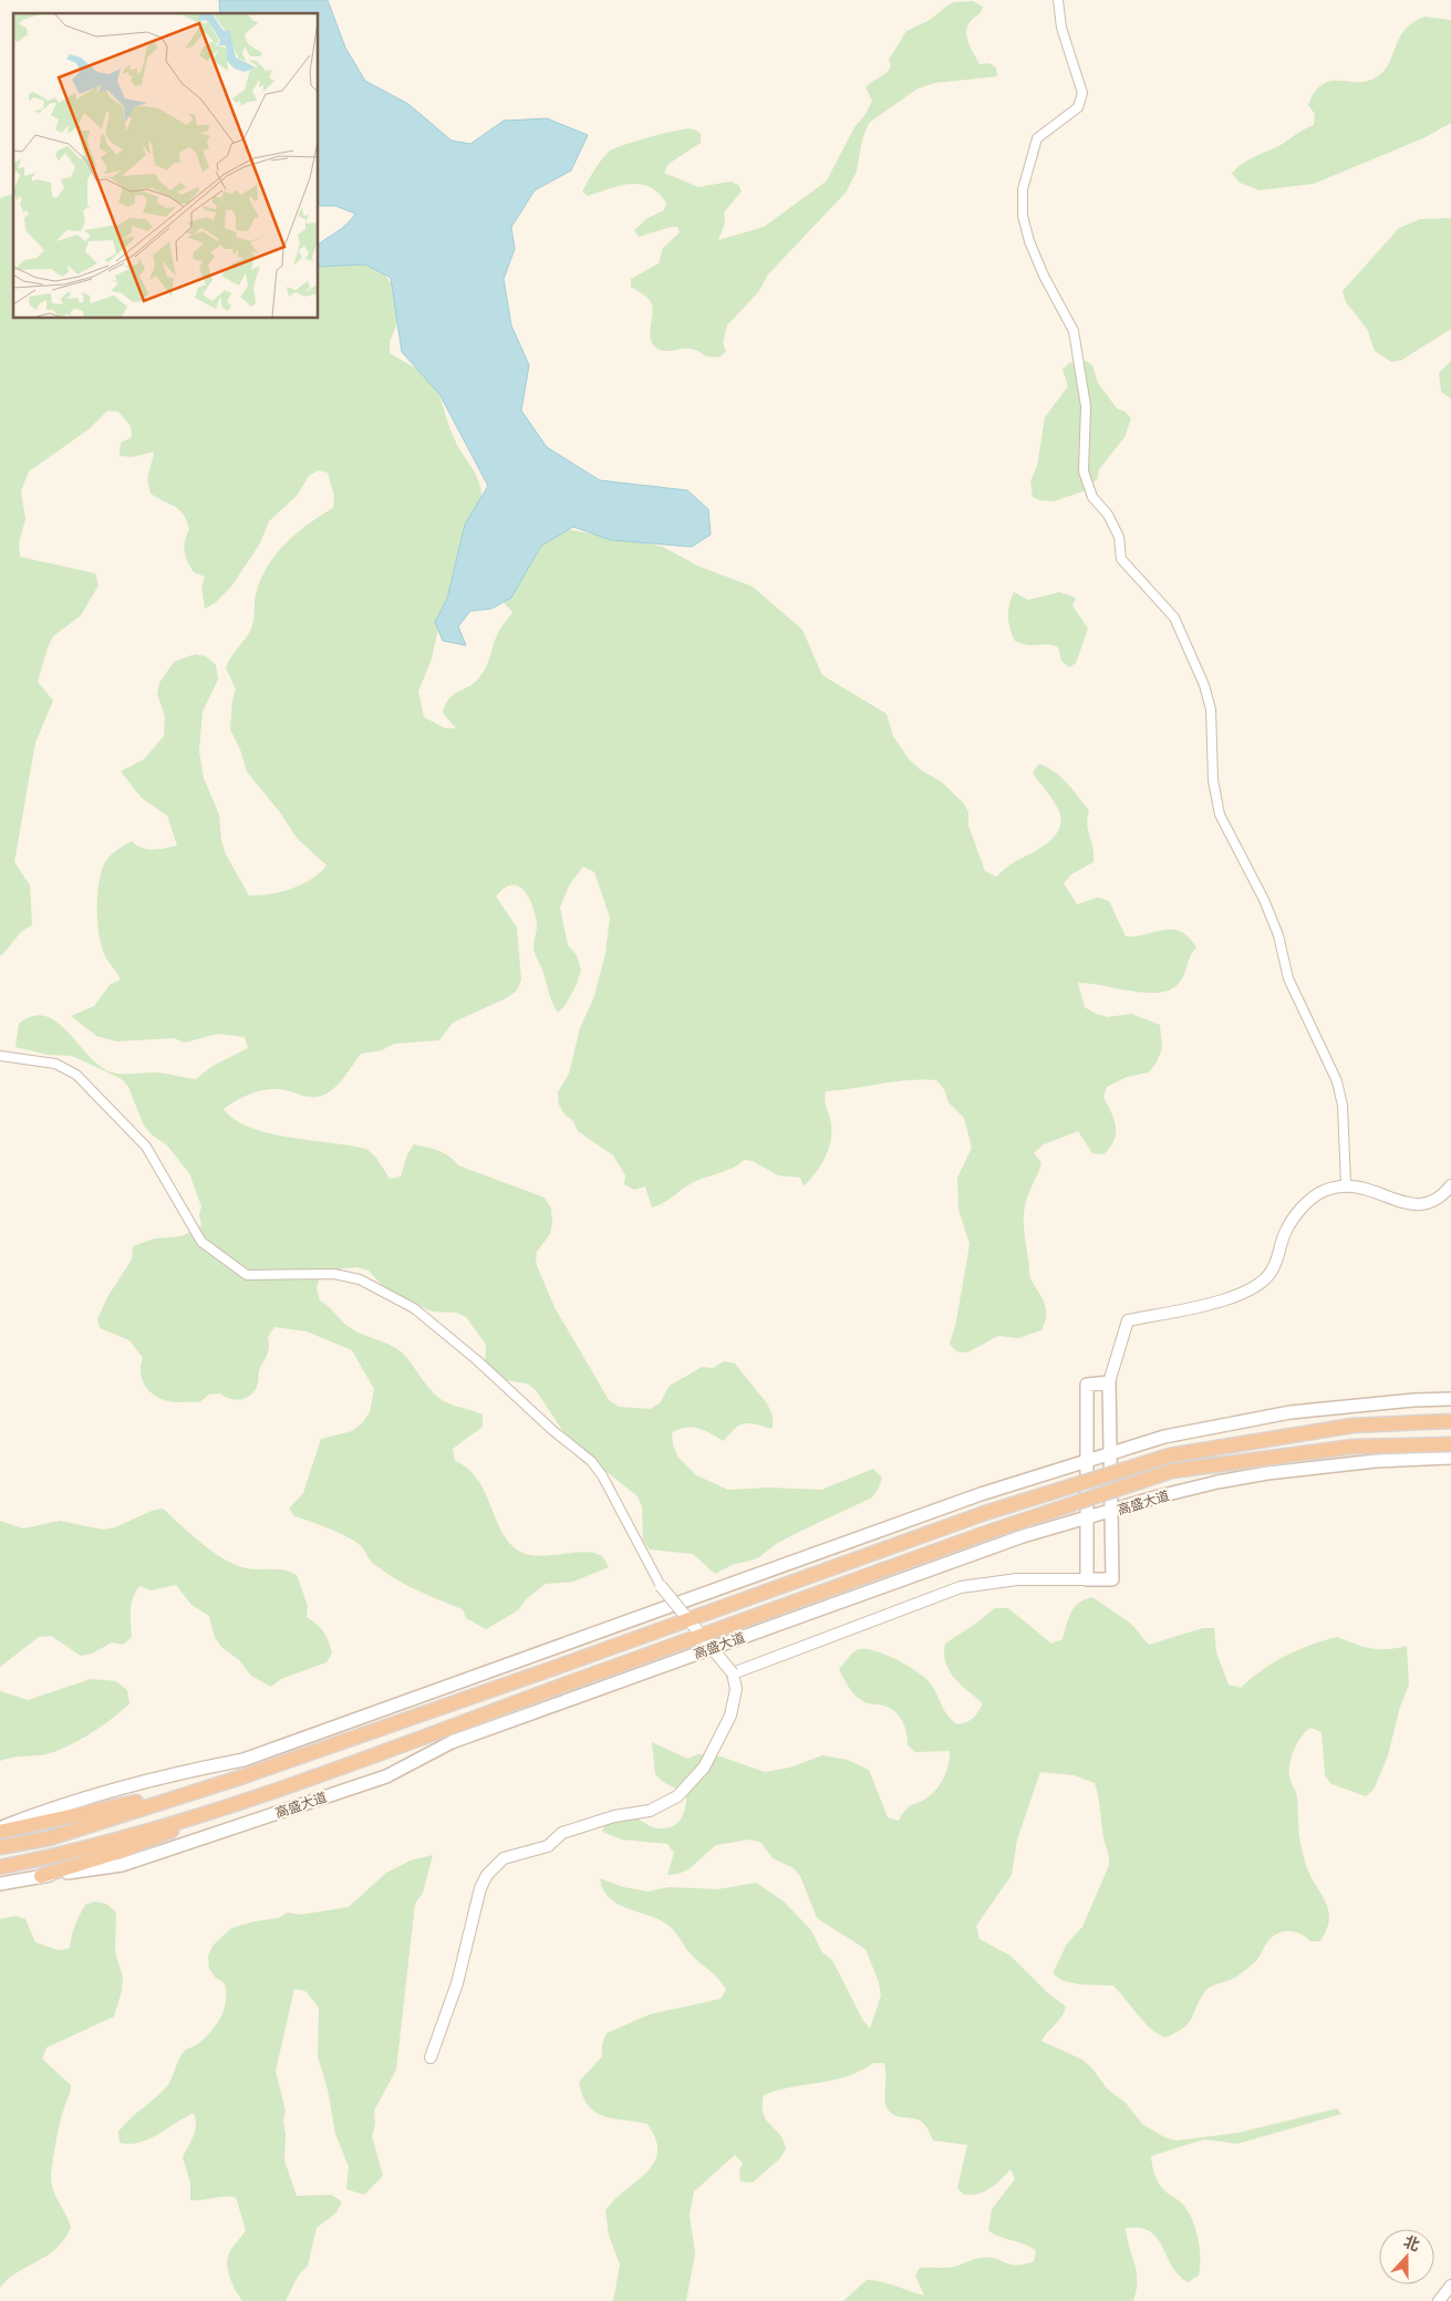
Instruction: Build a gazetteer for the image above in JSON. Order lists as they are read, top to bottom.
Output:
{
  "streets": {
    "highway": ["高盛大道"]
  },
  "north": "top"
}
